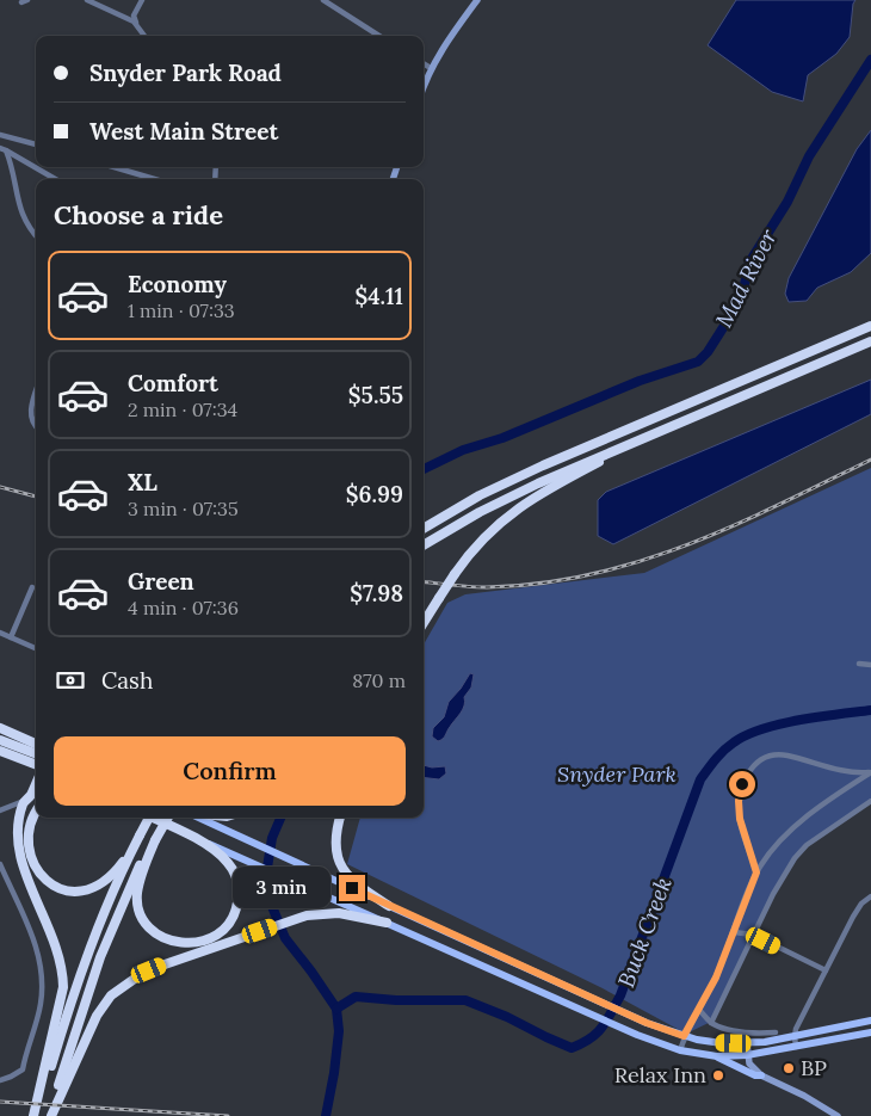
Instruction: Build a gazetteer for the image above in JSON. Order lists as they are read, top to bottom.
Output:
{
  "water": ["Mad River", "Buck Creek"],
  "parks": ["Snyder Park"],
  "places": ["BP", "Relax Inn"],
  "page": {
    "banner": ["Snyder Park Road", "West Main Street"],
    "heading": "Choose a ride",
    "list": [
      {
        "name": "Economy",
        "note": "1 min · 07:33",
        "value": "$4.11"
      },
      {
        "name": "Comfort",
        "note": "2 min · 07:34",
        "value": "$5.55"
      },
      {
        "name": "XL",
        "note": "3 min · 07:35",
        "value": "$6.99"
      },
      {
        "name": "Green",
        "note": "4 min · 07:36",
        "value": "$7.98"
      }
    ],
    "pay": ["Cash", "870 m"],
    "buttons": "Confirm",
    "bubble": "3 min"
  }
}
